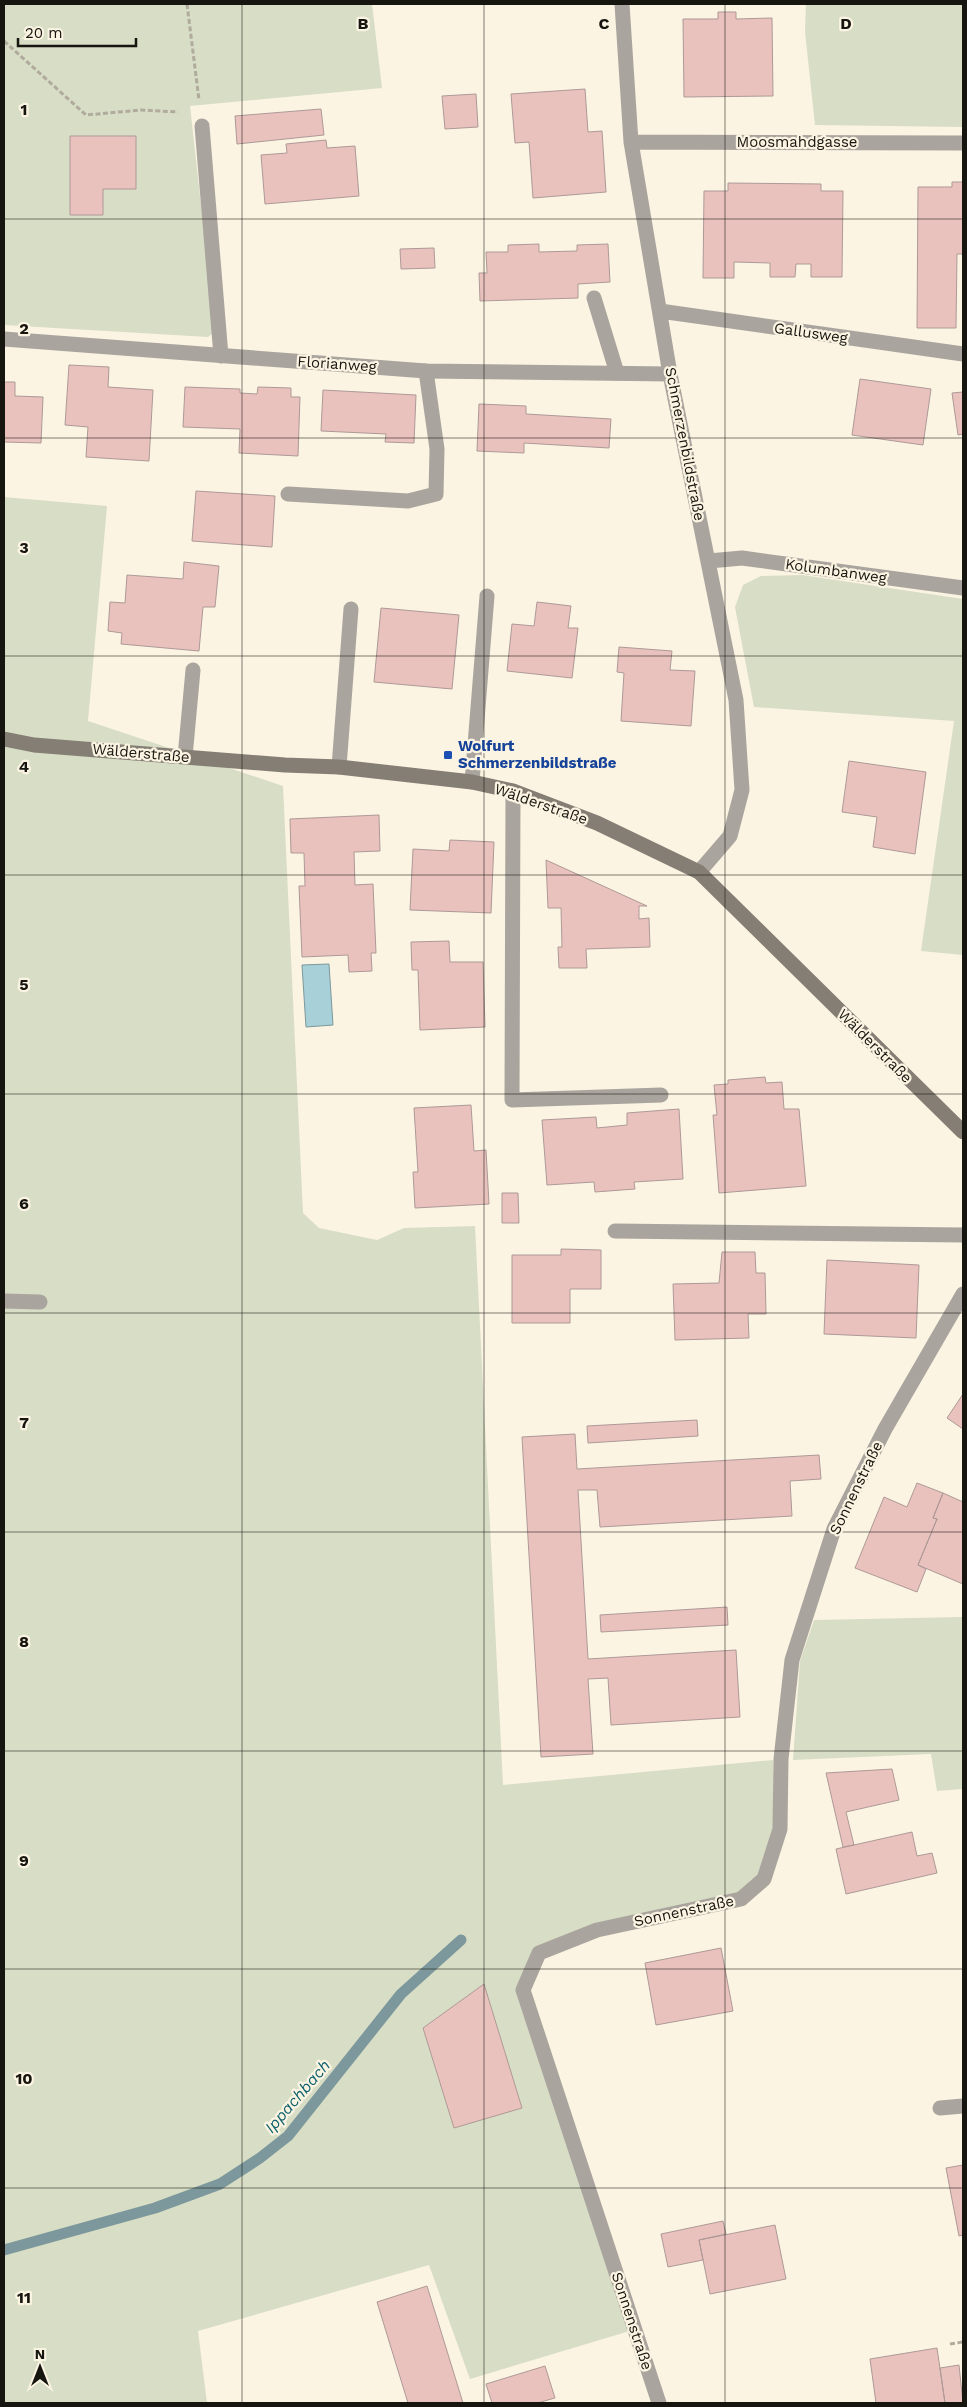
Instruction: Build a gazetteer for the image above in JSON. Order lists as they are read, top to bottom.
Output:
{
  "streets": {
    "main road": ["Wälderstraße"],
    "street": [
      "Moosmahdgasse",
      "Gallusweg",
      "Florianweg",
      "Schmerzenbildstraße",
      "Kolumbanweg",
      "Sonnenstraße"
    ]
  },
  "crossings": [
    ["Moosmahdgasse", "Schmerzenbildstraße"],
    ["Gallusweg", "Schmerzenbildstraße"],
    ["Florianweg", "Schmerzenbildstraße"],
    ["Schmerzenbildstraße", "Kolumbanweg"],
    ["Schmerzenbildstraße", "Wälderstraße"]
  ],
  "water": ["Ippachbach"],
  "places": {
    "transit": ["Wolfurt Schmerzenbildstraße"]
  },
  "scale_bar": "20 m",
  "north": "top",
  "grid": {
    "columns": ["B", "C", "D"],
    "rows": [
      "1",
      "2",
      "3",
      "4",
      "5",
      "6",
      "7",
      "8",
      "9",
      "10",
      "11"
    ]
  }
}
